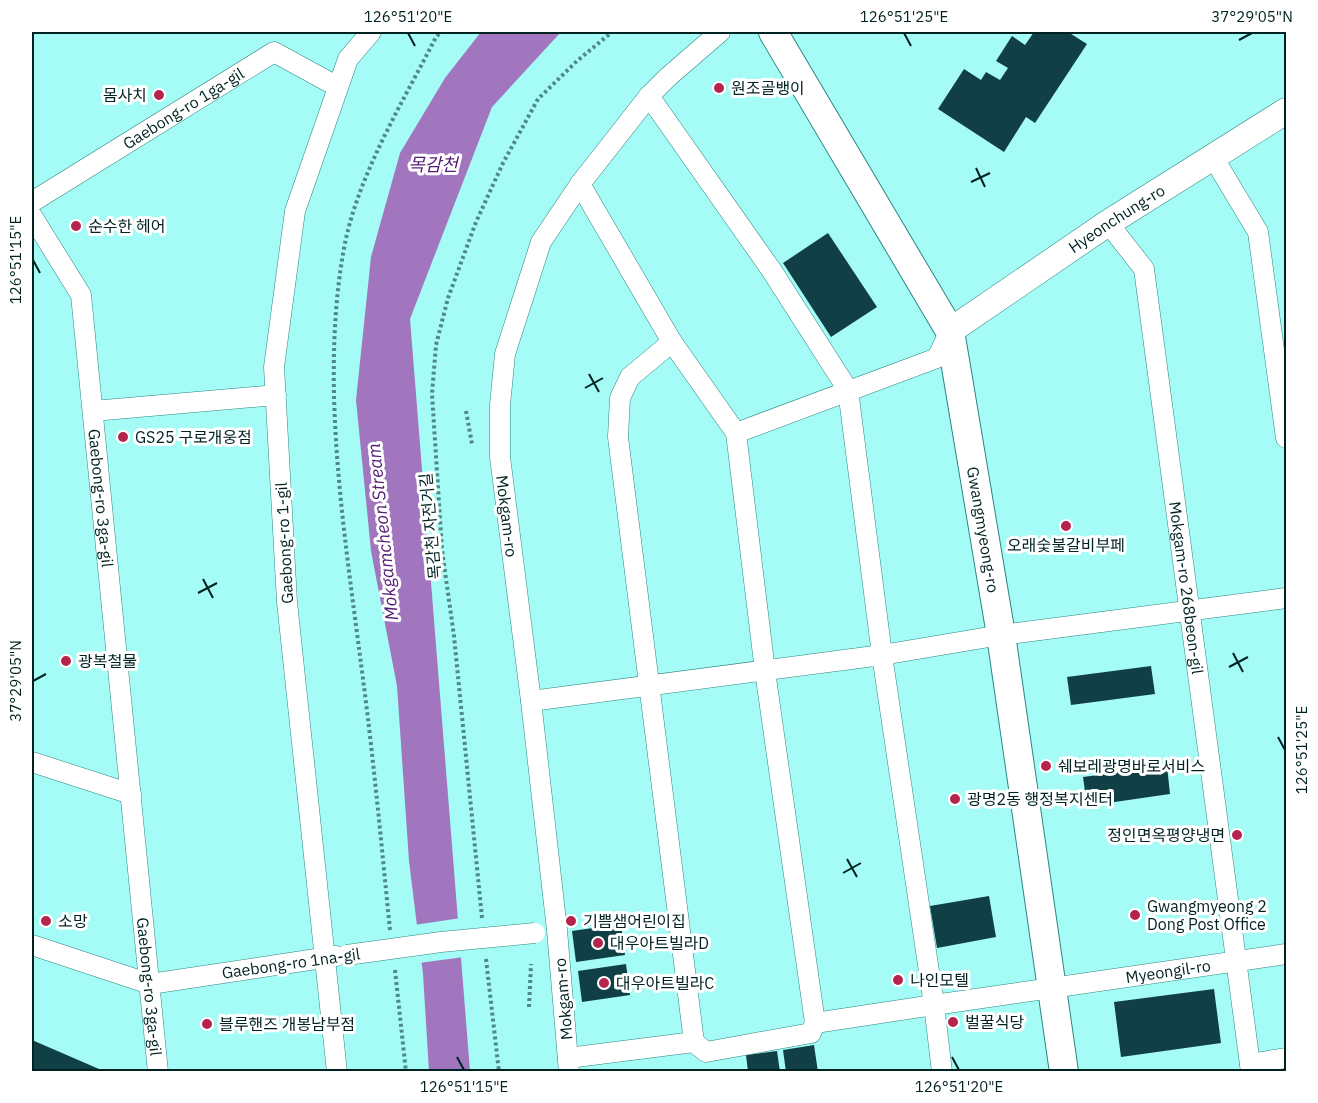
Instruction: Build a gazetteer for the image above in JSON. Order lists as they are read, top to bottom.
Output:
{
  "streets": {
    "main road": ["Gwangmyeong-ro"],
    "street": [
      "Gaebong-ro 1ga-gil",
      "Hyeonchung-ro",
      "Gaebong-ro 3ga-gil",
      "Mokgam-ro",
      "Gaebong-ro 1-gil",
      "Mokgam-ro 268beon-gil",
      "Gaebong-ro 1na-gil",
      "Myeongil-ro"
    ],
    "path": ["목감천 자전거길"]
  },
  "crossings": [
    ["Gaebong-ro 1ga-gil", "Gaebong-ro 1-gil"],
    ["Hyeonchung-ro", "Gwangmyeong-ro"],
    ["Hyeonchung-ro", "Mokgam-ro 268beon-gil"],
    ["Gaebong-ro 3ga-gil", "Gaebong-ro 1na-gil"],
    ["Mokgam-ro", "Gaebong-ro 1na-gil"],
    ["Gwangmyeong-ro", "Myeongil-ro"],
    ["Gaebong-ro 1-gil", "Gaebong-ro 1na-gil"],
    ["Mokgam-ro 268beon-gil", "Myeongil-ro"]
  ],
  "water": ["목감천", "Mokgamcheon Stream"],
  "places": [
    "원조골뱅이",
    "몸사치",
    "순수한 헤어",
    "GS25 구로개웅점",
    "오래숯불갈비부페",
    "광복철물",
    "쉐보레광명바로서비스",
    "광명2동 행정복지센터",
    "정인면옥평양냉면",
    "Gwangmyeong 2 Dong Post Office",
    "소망",
    "기쁨샘어린이집",
    "대우아트빌라D",
    "나인모텔",
    "대우아트빌라C",
    "벌꿀식당",
    "블루핸즈 개봉남부점"
  ],
  "coordinates": [
    "126°51'20\"E",
    "126°51'25\"E",
    "37°29'05\"N",
    "126°51'15\"E"
  ]
}
